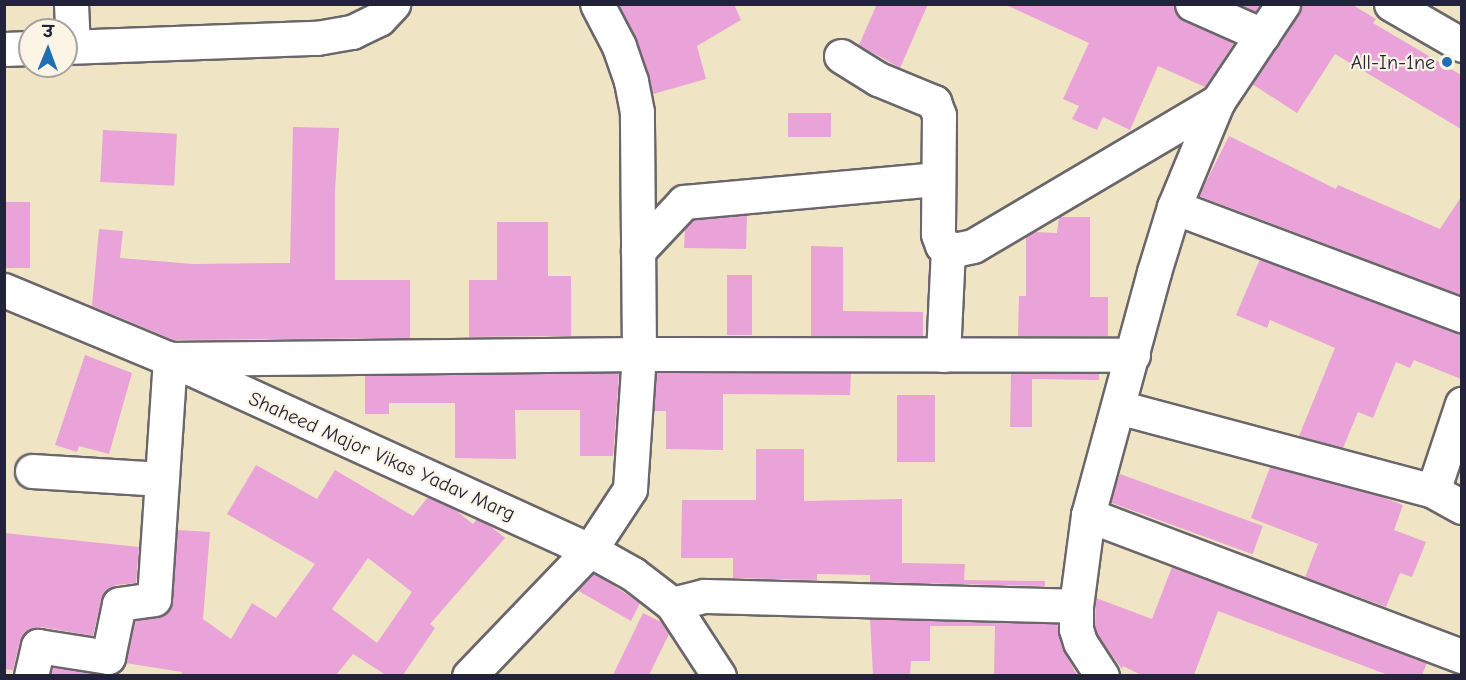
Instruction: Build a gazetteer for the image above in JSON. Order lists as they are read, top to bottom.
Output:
{
  "streets": {
    "street": ["Shaheed Major Vikas Yadav Marg"]
  },
  "places": ["All-In-1ne"],
  "north": "top"
}
